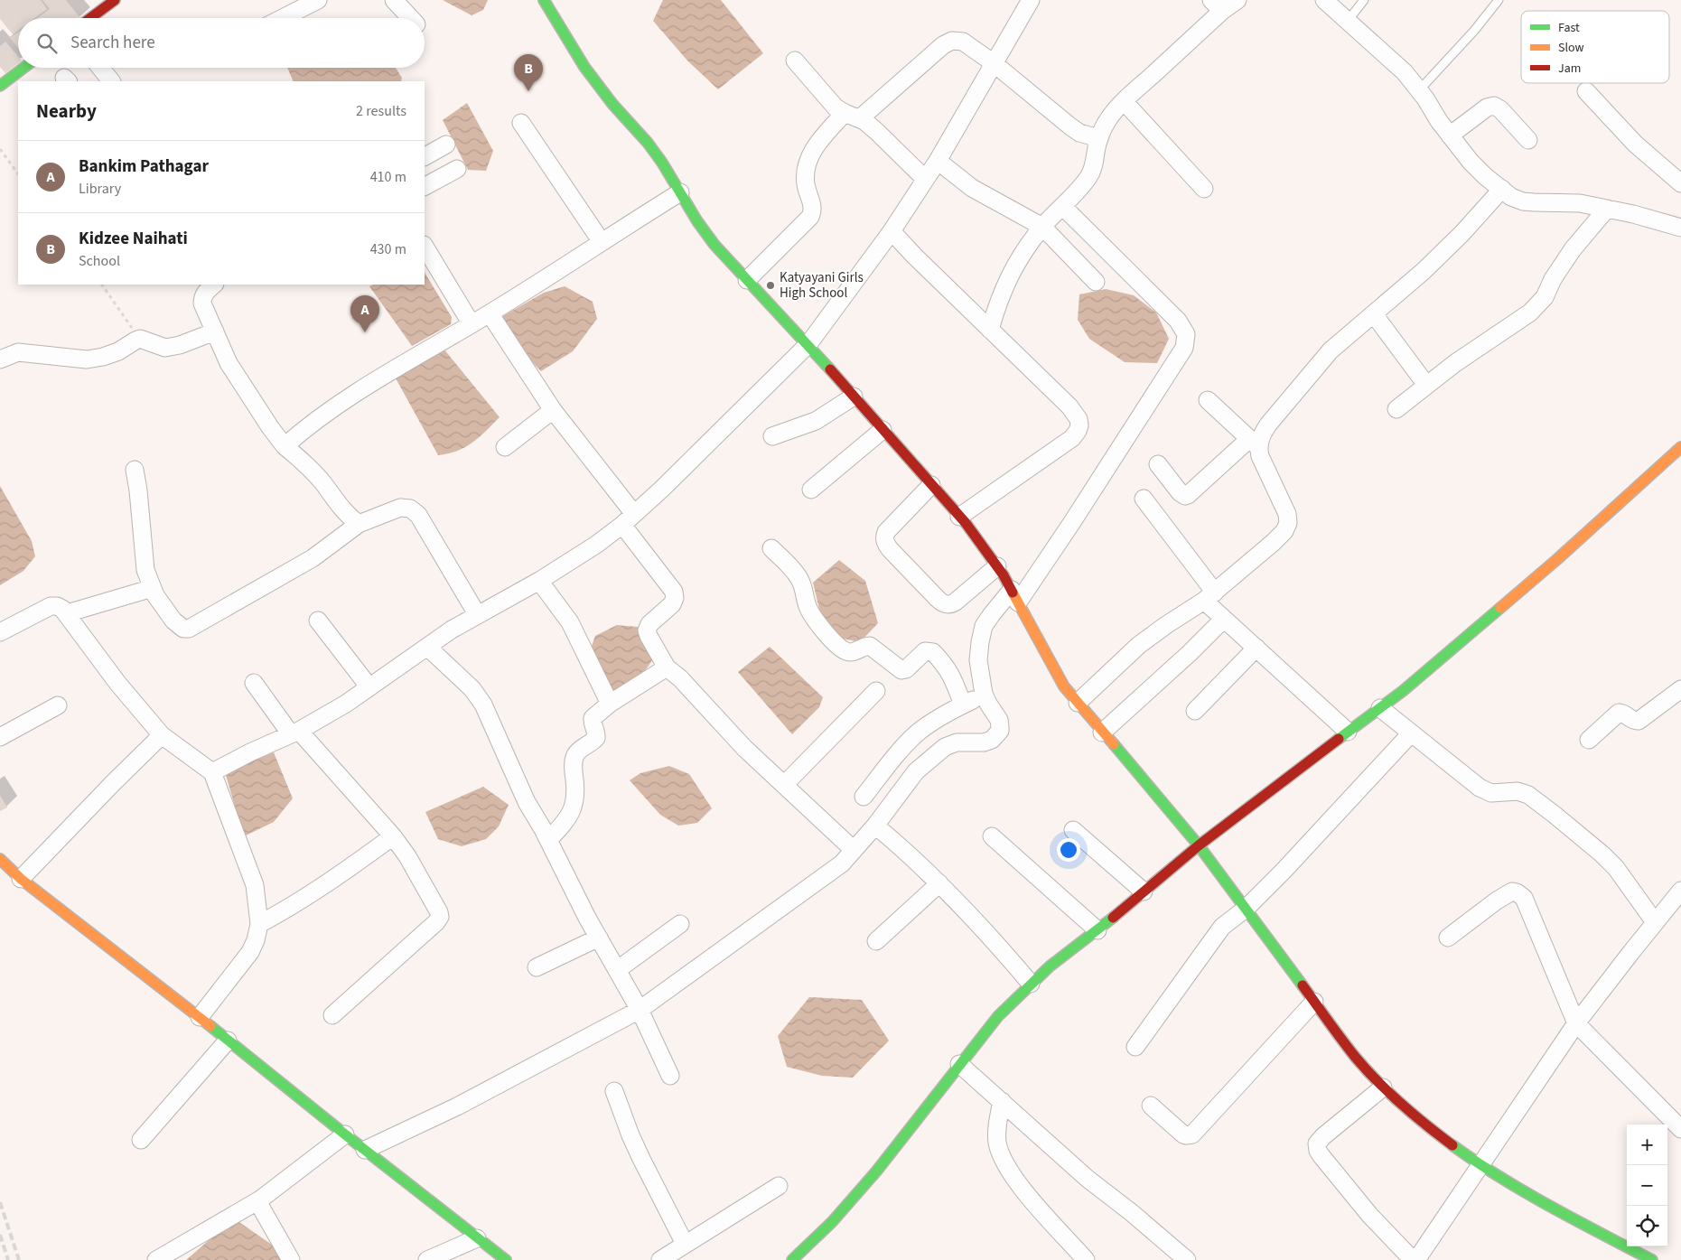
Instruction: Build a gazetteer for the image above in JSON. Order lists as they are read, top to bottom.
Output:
{
  "places": ["Katyayani Girls High School"],
  "legend": ["Fast", "Slow", "Jam"],
  "page": {
    "search": "Search here",
    "pins": ["B", "A"],
    "heading": ["Nearby", "2 results"],
    "list": [
      {
        "mark": "A",
        "name": "Bankim Pathagar",
        "note": "Library",
        "value": "410 m"
      },
      {
        "mark": "B",
        "name": "Kidzee Naihati",
        "note": "School",
        "value": "430 m"
      }
    ],
    "map_buttons": ["+", "−"]
  }
}
